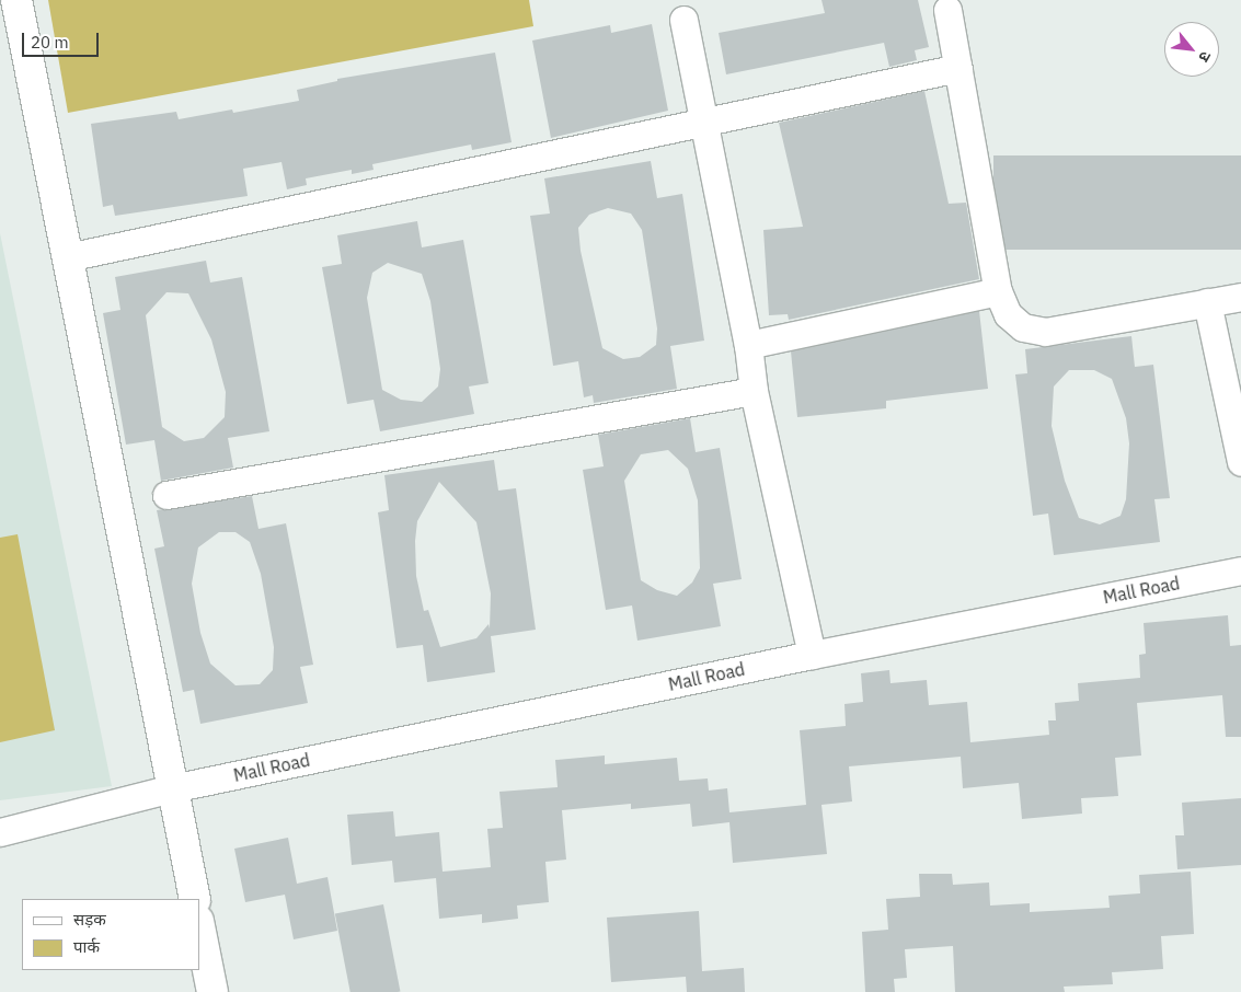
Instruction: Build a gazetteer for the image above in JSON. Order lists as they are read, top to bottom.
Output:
{
  "streets": {
    "street": ["Mall Road"]
  },
  "legend": ["सड़क", "पार्क"],
  "scale_bar": "20 m",
  "north": "bottom right"
}
